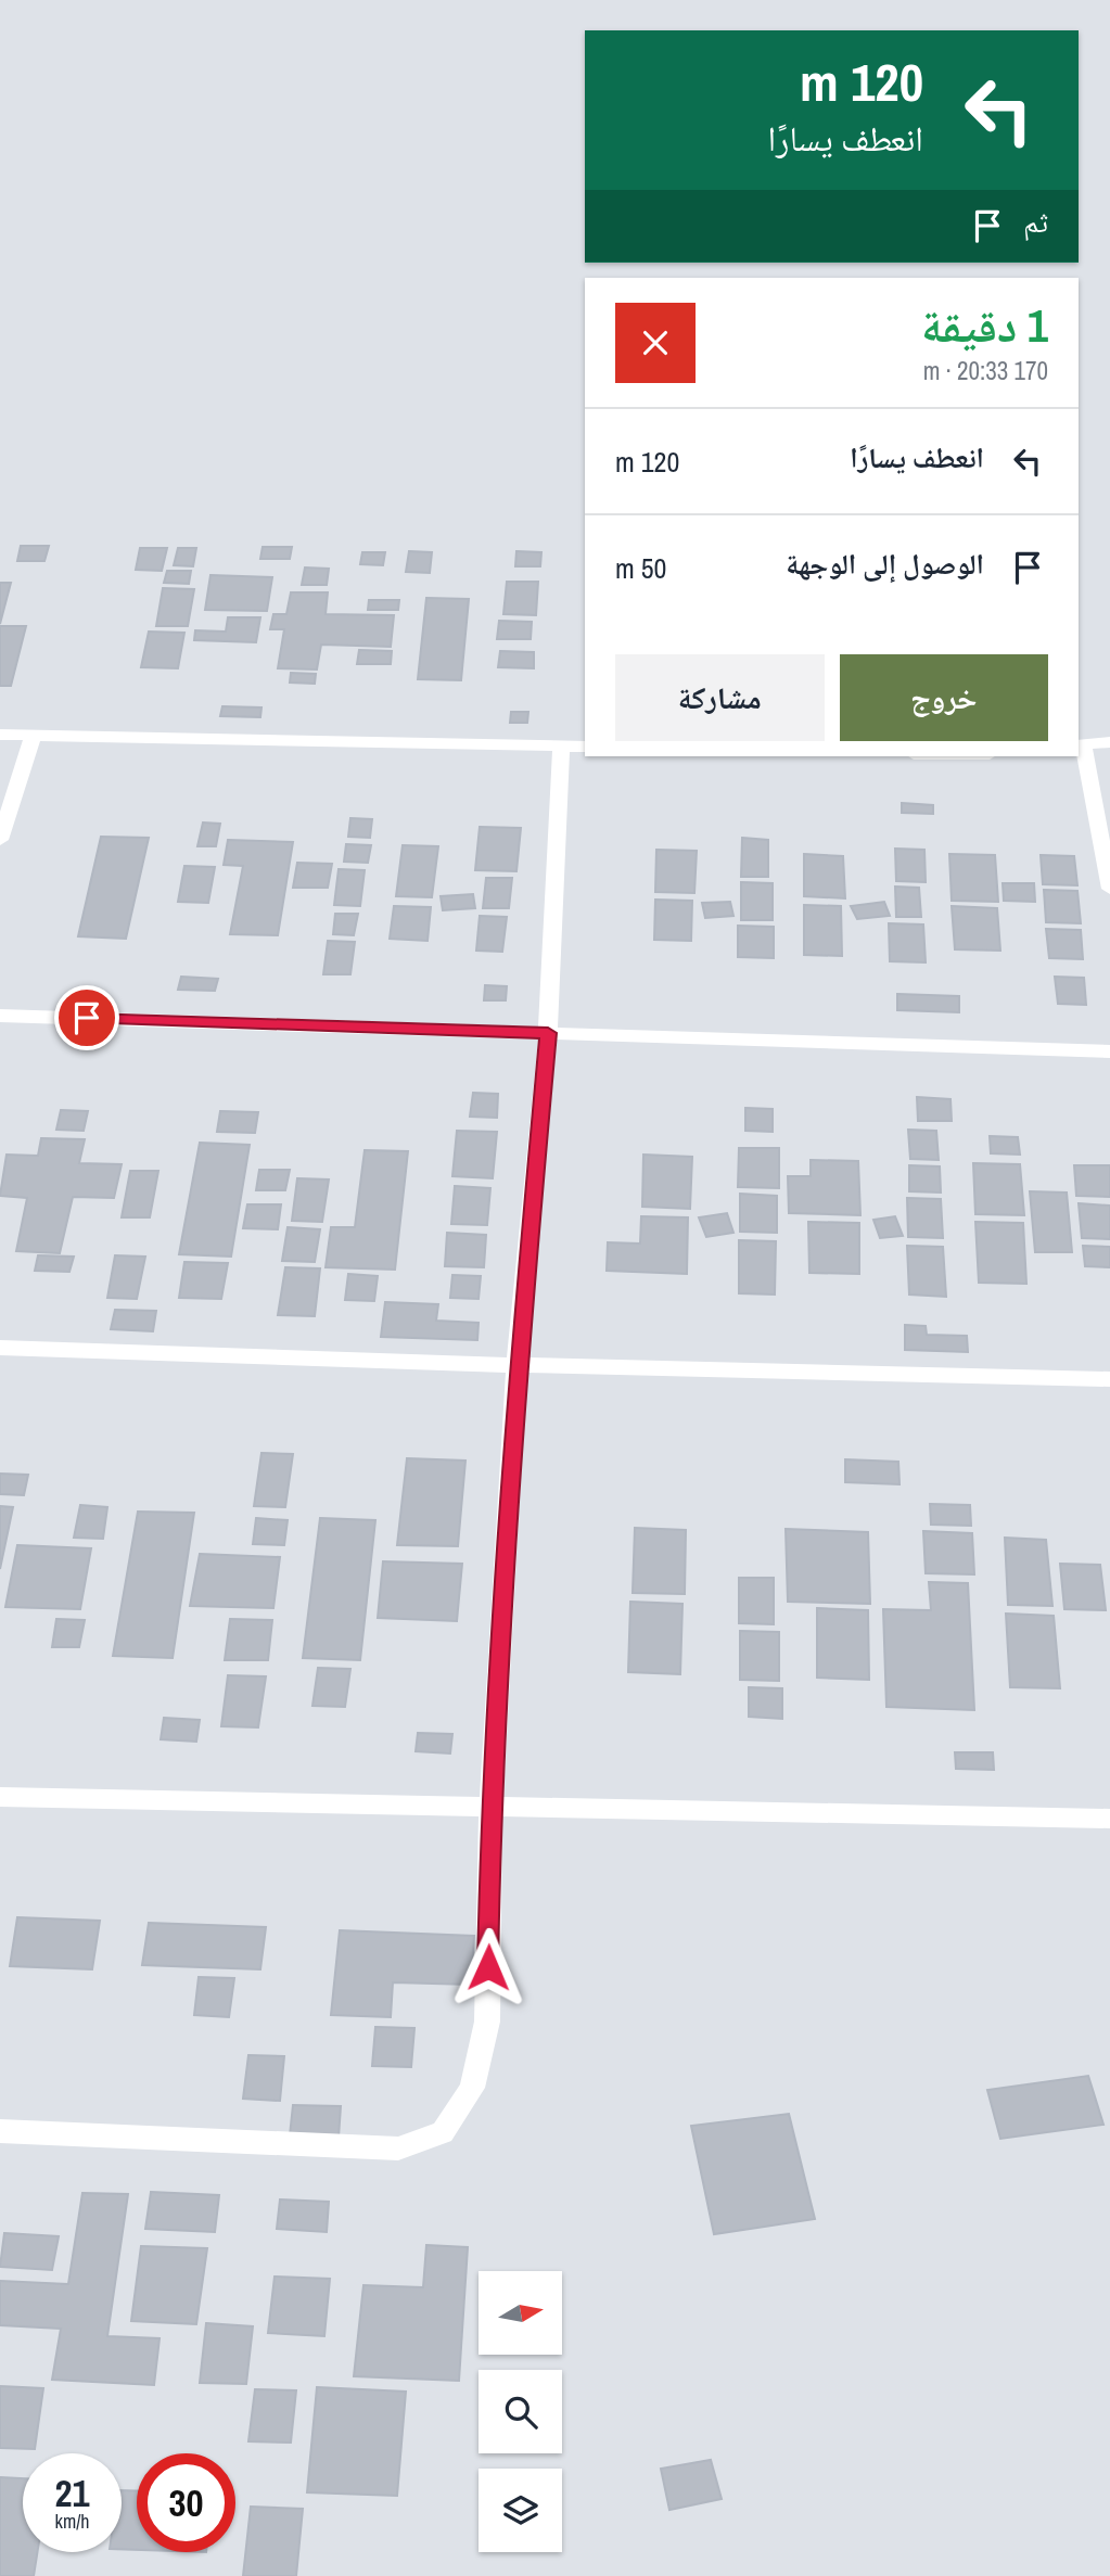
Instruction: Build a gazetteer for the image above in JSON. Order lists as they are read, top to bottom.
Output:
{
  "north": "right",
  "page": {
    "turn": ["120 m", "انعطف يسارًا"],
    "then": "ثم",
    "heading": ["1 دقيقة", "170 m · 20:33"],
    "list": [
      {
        "name": "انعطف يسارًا",
        "value": "120 m"
      },
      {
        "name": "الوصول إلى الوجهة",
        "value": "50 m"
      }
    ],
    "buttons": ["خروج", "مشاركة"],
    "speed": "21 km/h",
    "limit": "30"
  }
}
